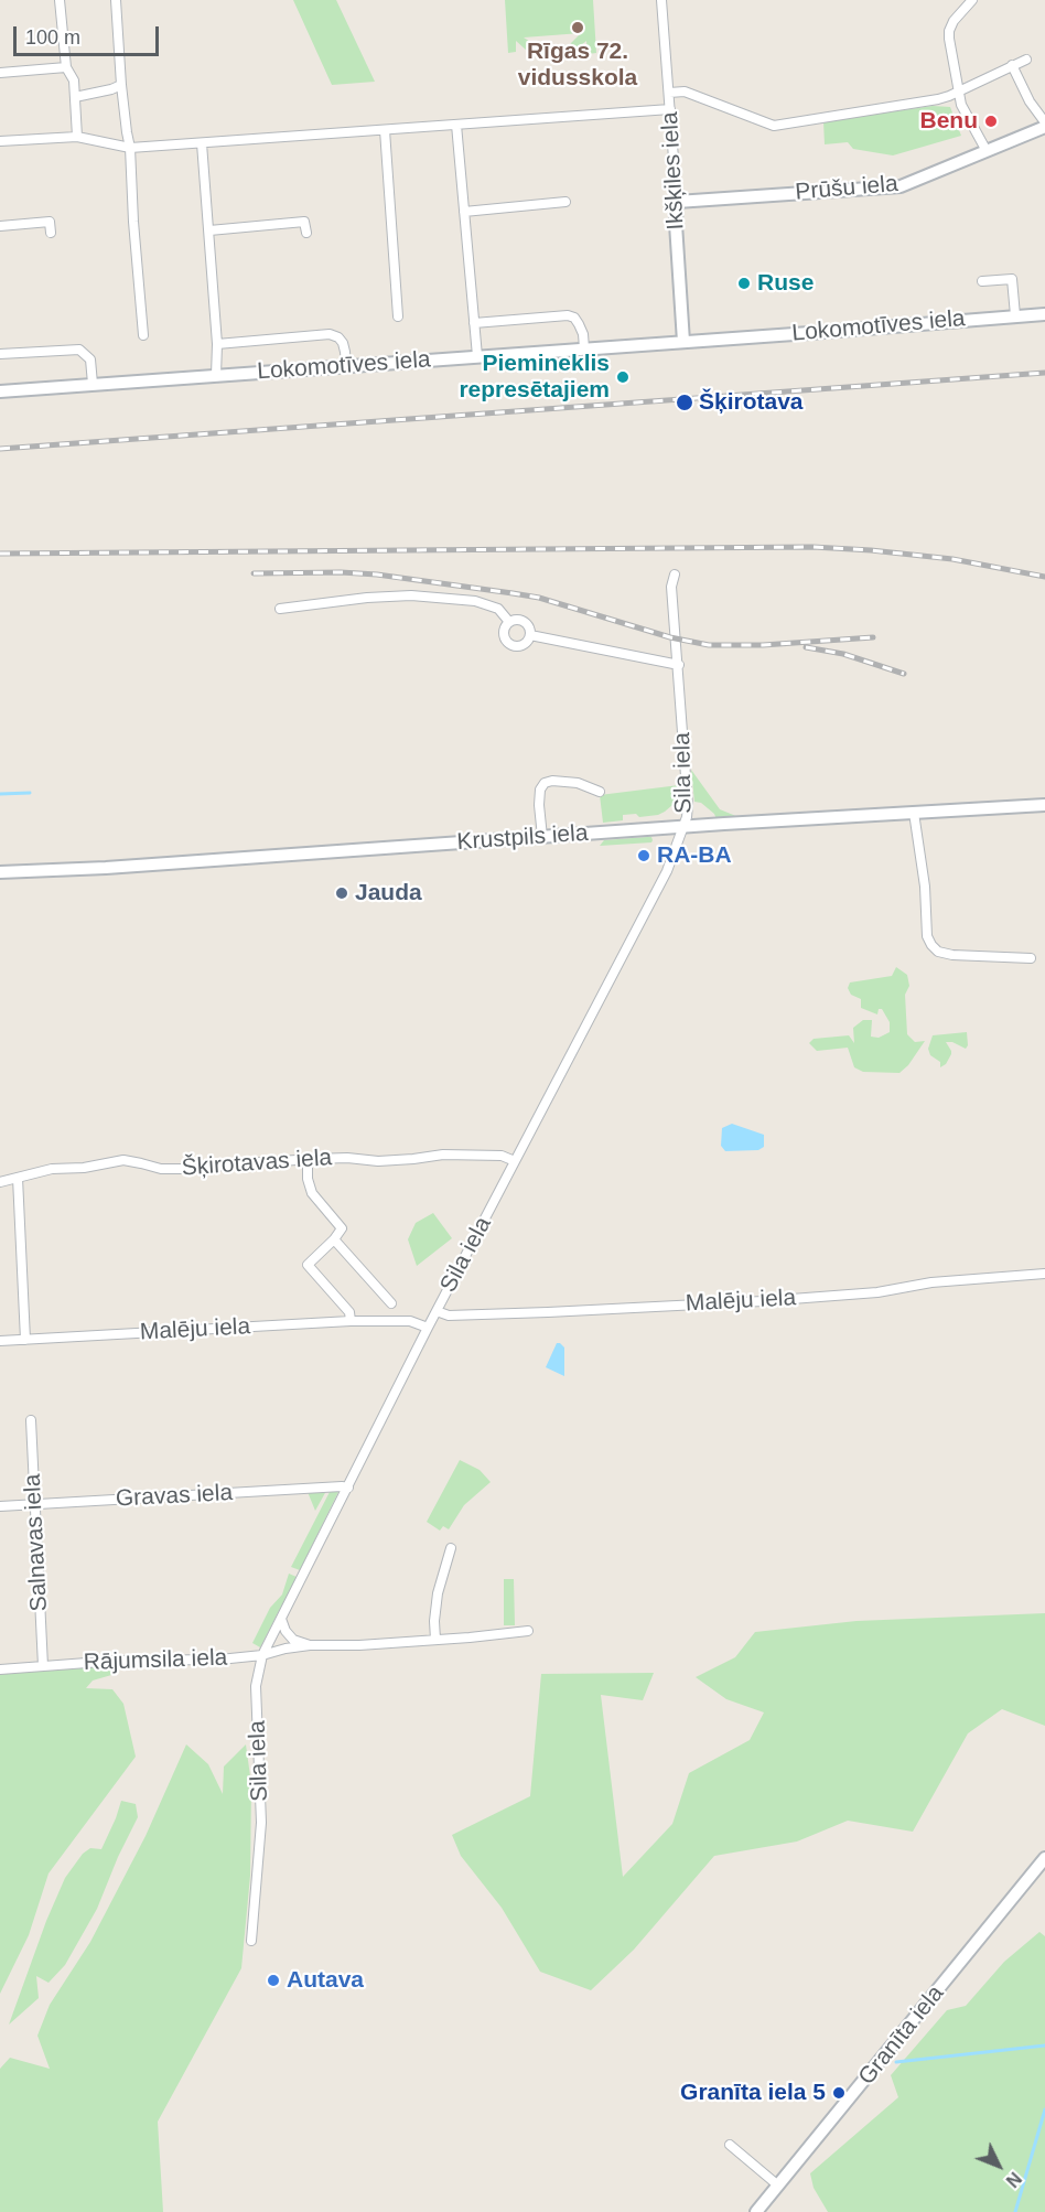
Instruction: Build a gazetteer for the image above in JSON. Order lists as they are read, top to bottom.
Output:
{
  "streets": {
    "street": [
      "Ikšķiles iela",
      "Prūšu iela",
      "Lokomotīves iela",
      "Sila iela",
      "Krustpils iela",
      "Šķirotavas iela",
      "Malēju iela",
      "Gravas iela",
      "Salnavas iela",
      "Rājumsila iela",
      "Granīta iela"
    ]
  },
  "crossings": [
    ["Ikšķiles iela", "Prūšu iela"],
    ["Ikšķiles iela", "Lokomotīves iela"],
    ["Sila iela", "Krustpils iela"],
    ["Sila iela", "Šķirotavas iela"],
    ["Sila iela", "Malēju iela"],
    ["Sila iela", "Gravas iela"],
    ["Sila iela", "Rājumsila iela"],
    ["Gravas iela", "Salnavas iela"],
    ["Salnavas iela", "Rājumsila iela"]
  ],
  "places": [
    "Rīgas 72. vidusskola",
    "Benu",
    "Ruse",
    "Piemineklis represētajiem",
    "Šķirotava",
    "RA-BA",
    "Jauda",
    "Autava",
    "Granīta iela 5"
  ],
  "scale_bar": "100 m",
  "north": "bottom right"
}
